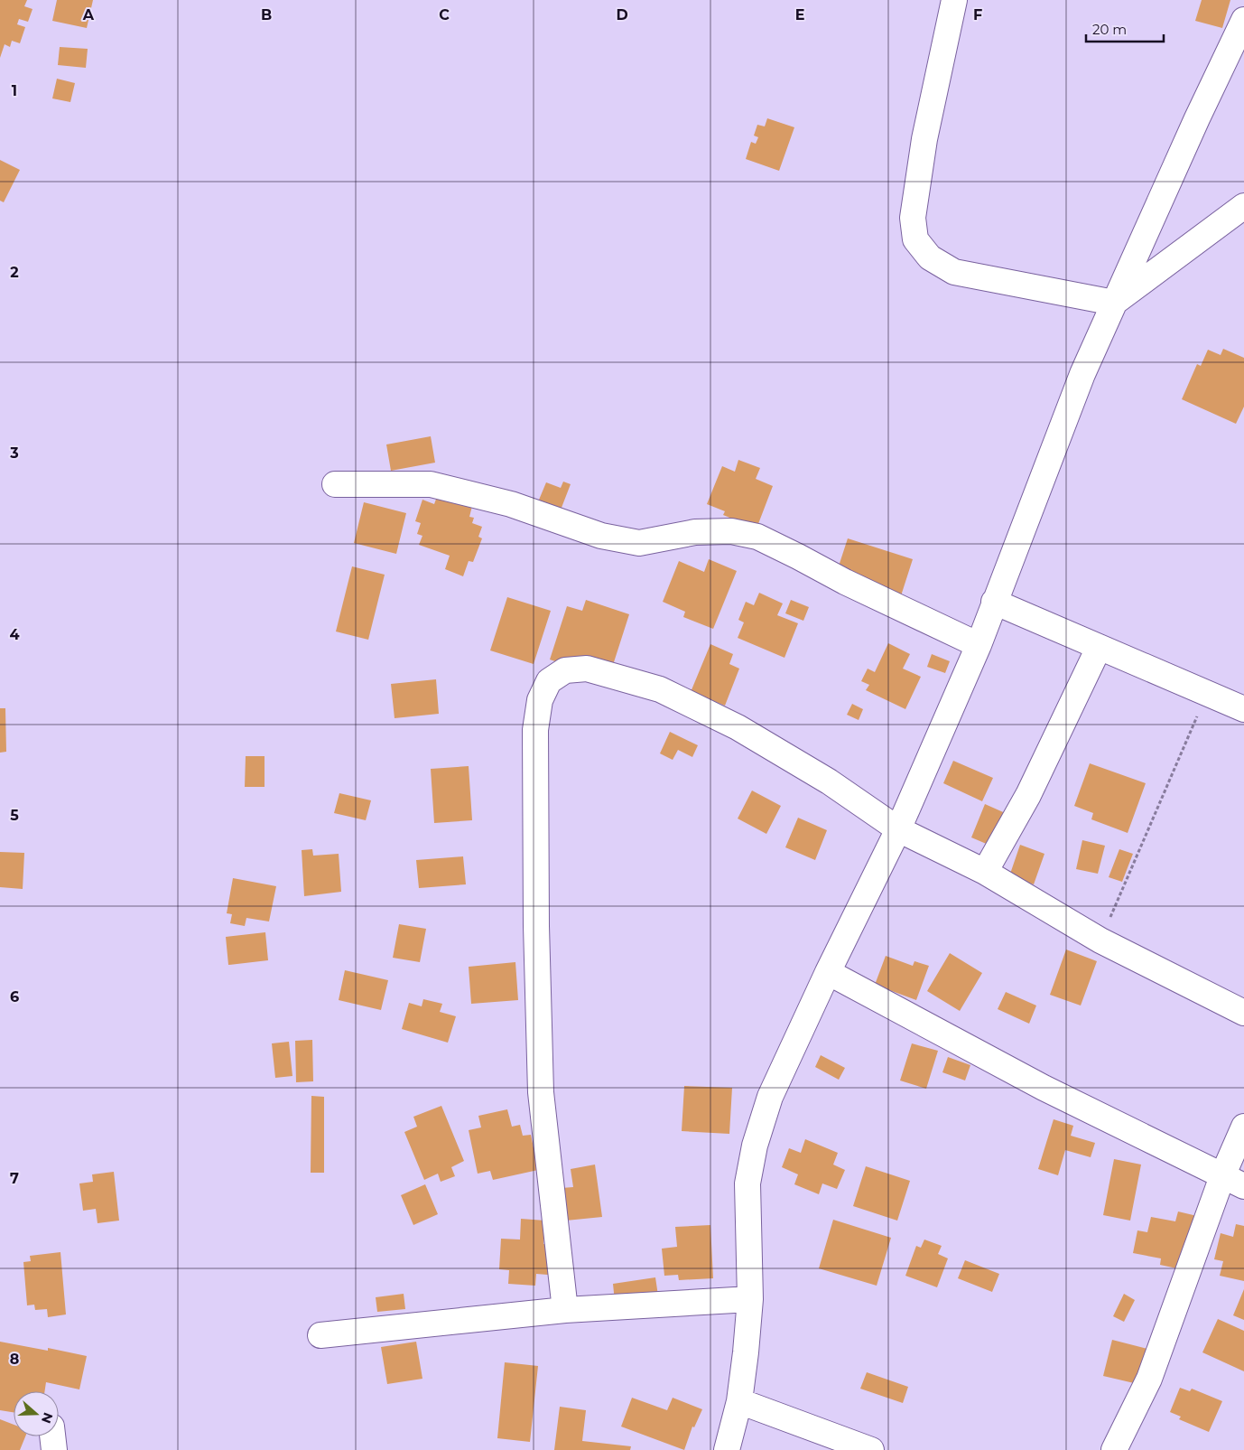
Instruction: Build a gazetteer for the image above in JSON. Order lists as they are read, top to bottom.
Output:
{
  "scale_bar": "20 m",
  "north": "right",
  "grid": {
    "columns": [
      "A",
      "B",
      "C",
      "D",
      "E",
      "F"
    ],
    "rows": [
      "1",
      "2",
      "3",
      "4",
      "5",
      "6",
      "7",
      "8"
    ]
  }
}
